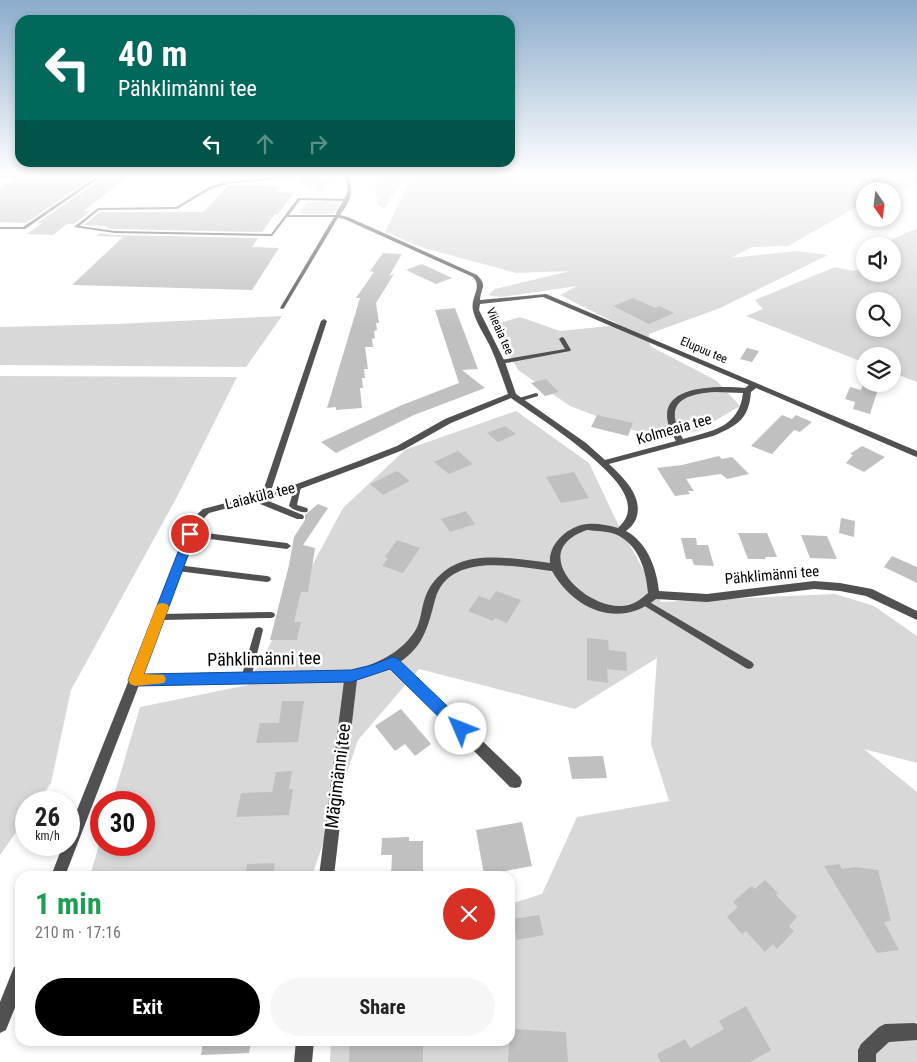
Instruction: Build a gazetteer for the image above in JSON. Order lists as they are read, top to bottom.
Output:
{
  "streets": {
    "street": [
      "Viieaia tee",
      "Elupuu tee",
      "Kolmeaia tee",
      "Laiaküla tee",
      "Pähklimänni tee",
      "Mägimänni tee"
    ]
  },
  "crossings": [
    ["Viieaia tee", "Elupuu tee"],
    ["Viieaia tee", "Laiaküla tee"],
    ["Laiaküla tee", "Pähklimänni tee"],
    ["Pähklimänni tee", "Mägimänni tee"]
  ],
  "north": "bottom",
  "page": {
    "turn": ["40 m", "Pähklimänni tee"],
    "speed": "26 km/h",
    "limit": "30",
    "heading": ["1 min", "210 m · 17:16"],
    "buttons": ["Exit", "Share"]
  }
}
